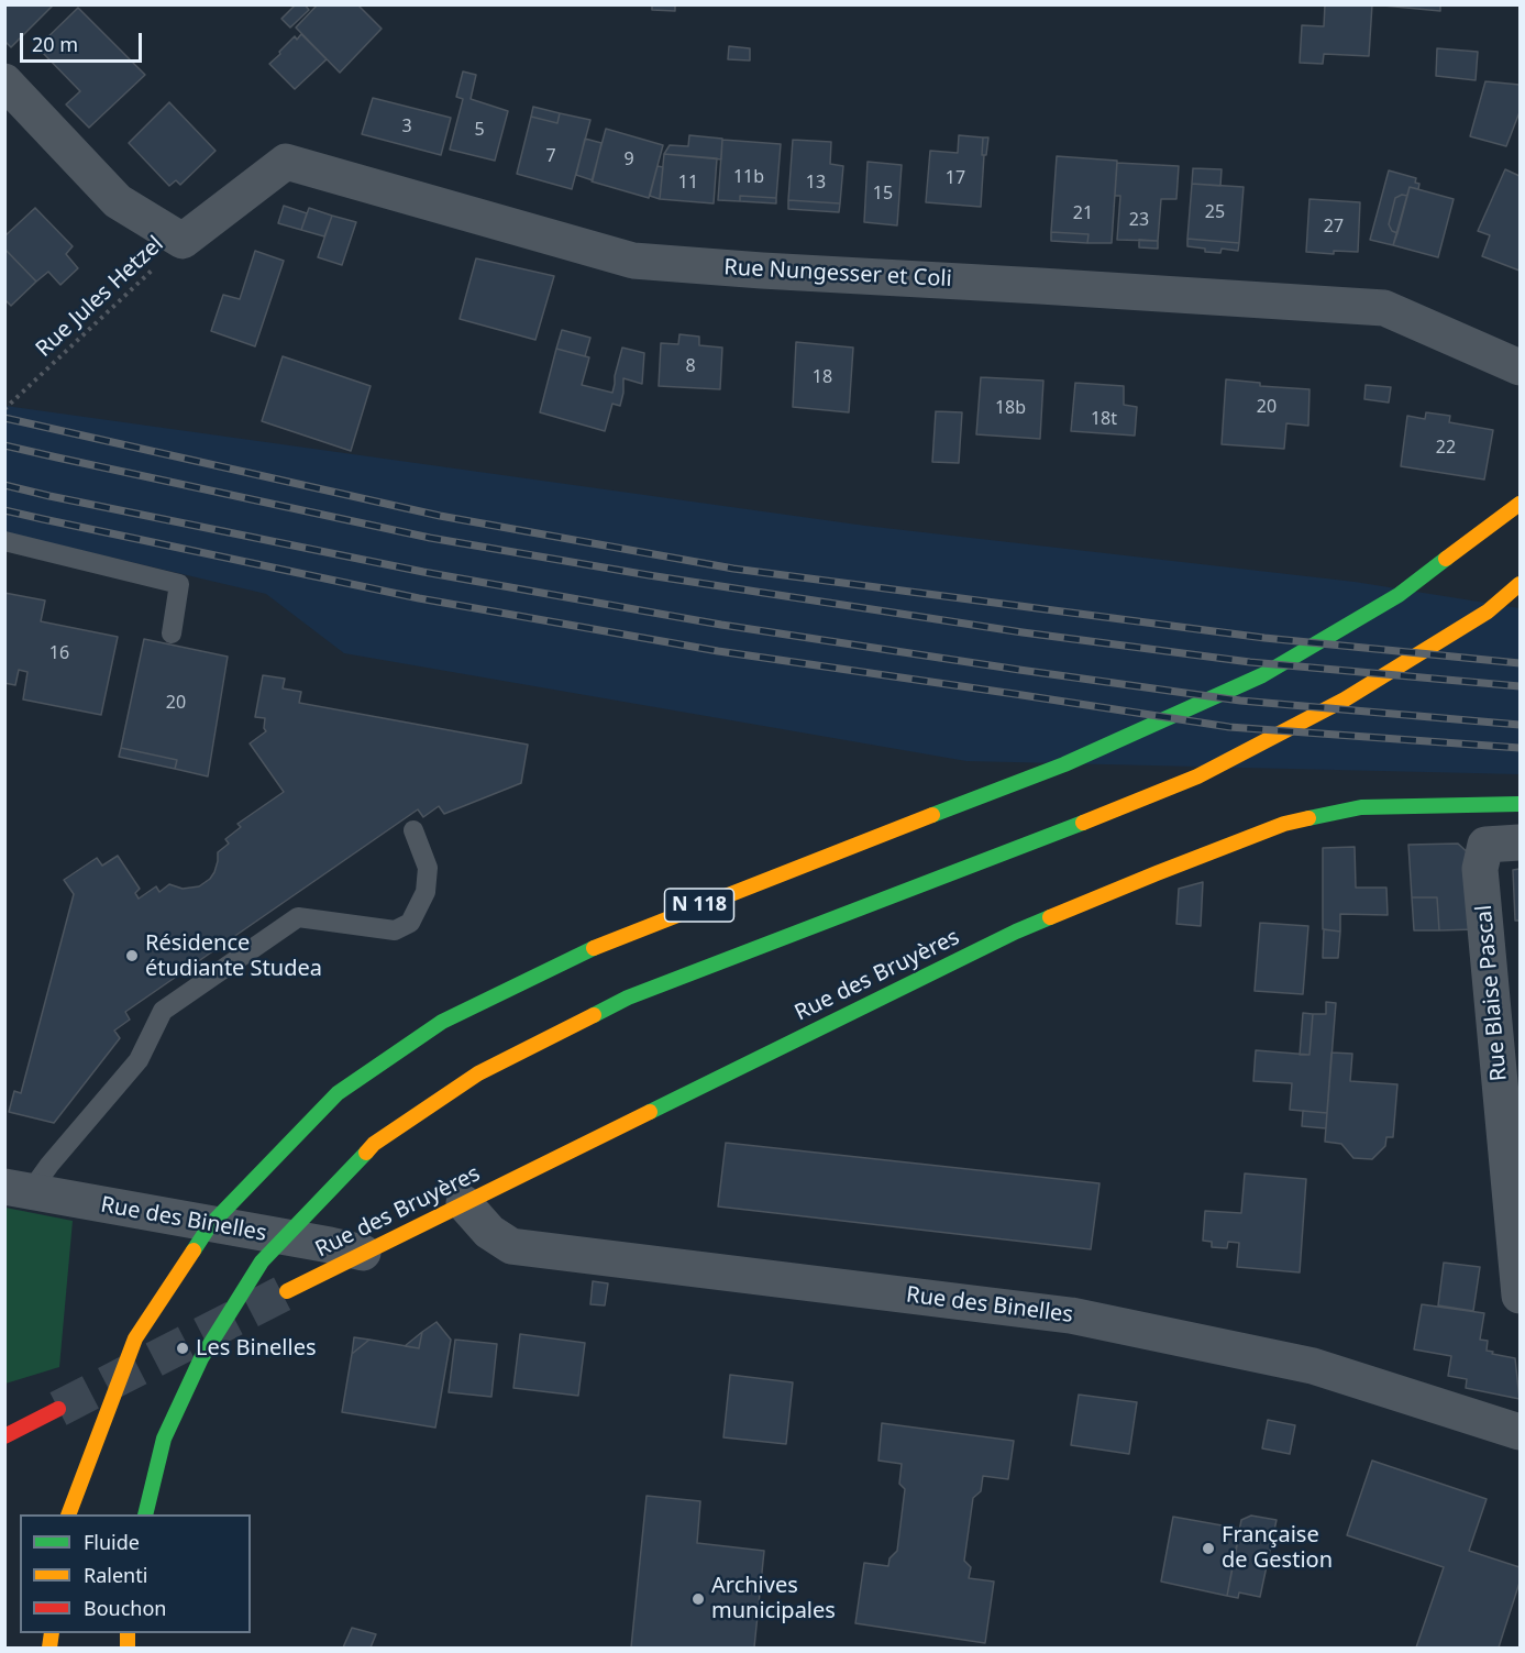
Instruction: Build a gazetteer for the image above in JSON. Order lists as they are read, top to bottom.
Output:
{
  "streets": {
    "main road": ["N 118", "Rue des Bruyères"],
    "street": ["Rue Nungesser et Coli", "Rue Blaise Pascal", "Rue des Binelles"],
    "path": ["Rue Jules Hetzel"]
  },
  "crossings": [
    ["Rue Nungesser et Coli", "Rue Jules Hetzel"],
    ["Rue des Bruyères", "Rue des Binelles"]
  ],
  "places": [
    "Résidence étudiante Studea",
    "Les Binelles",
    "Française de Gestion",
    "Archives municipales"
  ],
  "house_numbers": [
    "3",
    "5",
    "7",
    "9",
    "11b",
    "17",
    "11",
    "13",
    "15",
    "25",
    "21",
    "23",
    "27",
    "8",
    "18",
    "20",
    "18b",
    "18t",
    "22",
    "16",
    "20"
  ],
  "legend": ["Fluide", "Ralenti", "Bouchon"],
  "scale_bar": "20 m"
}
